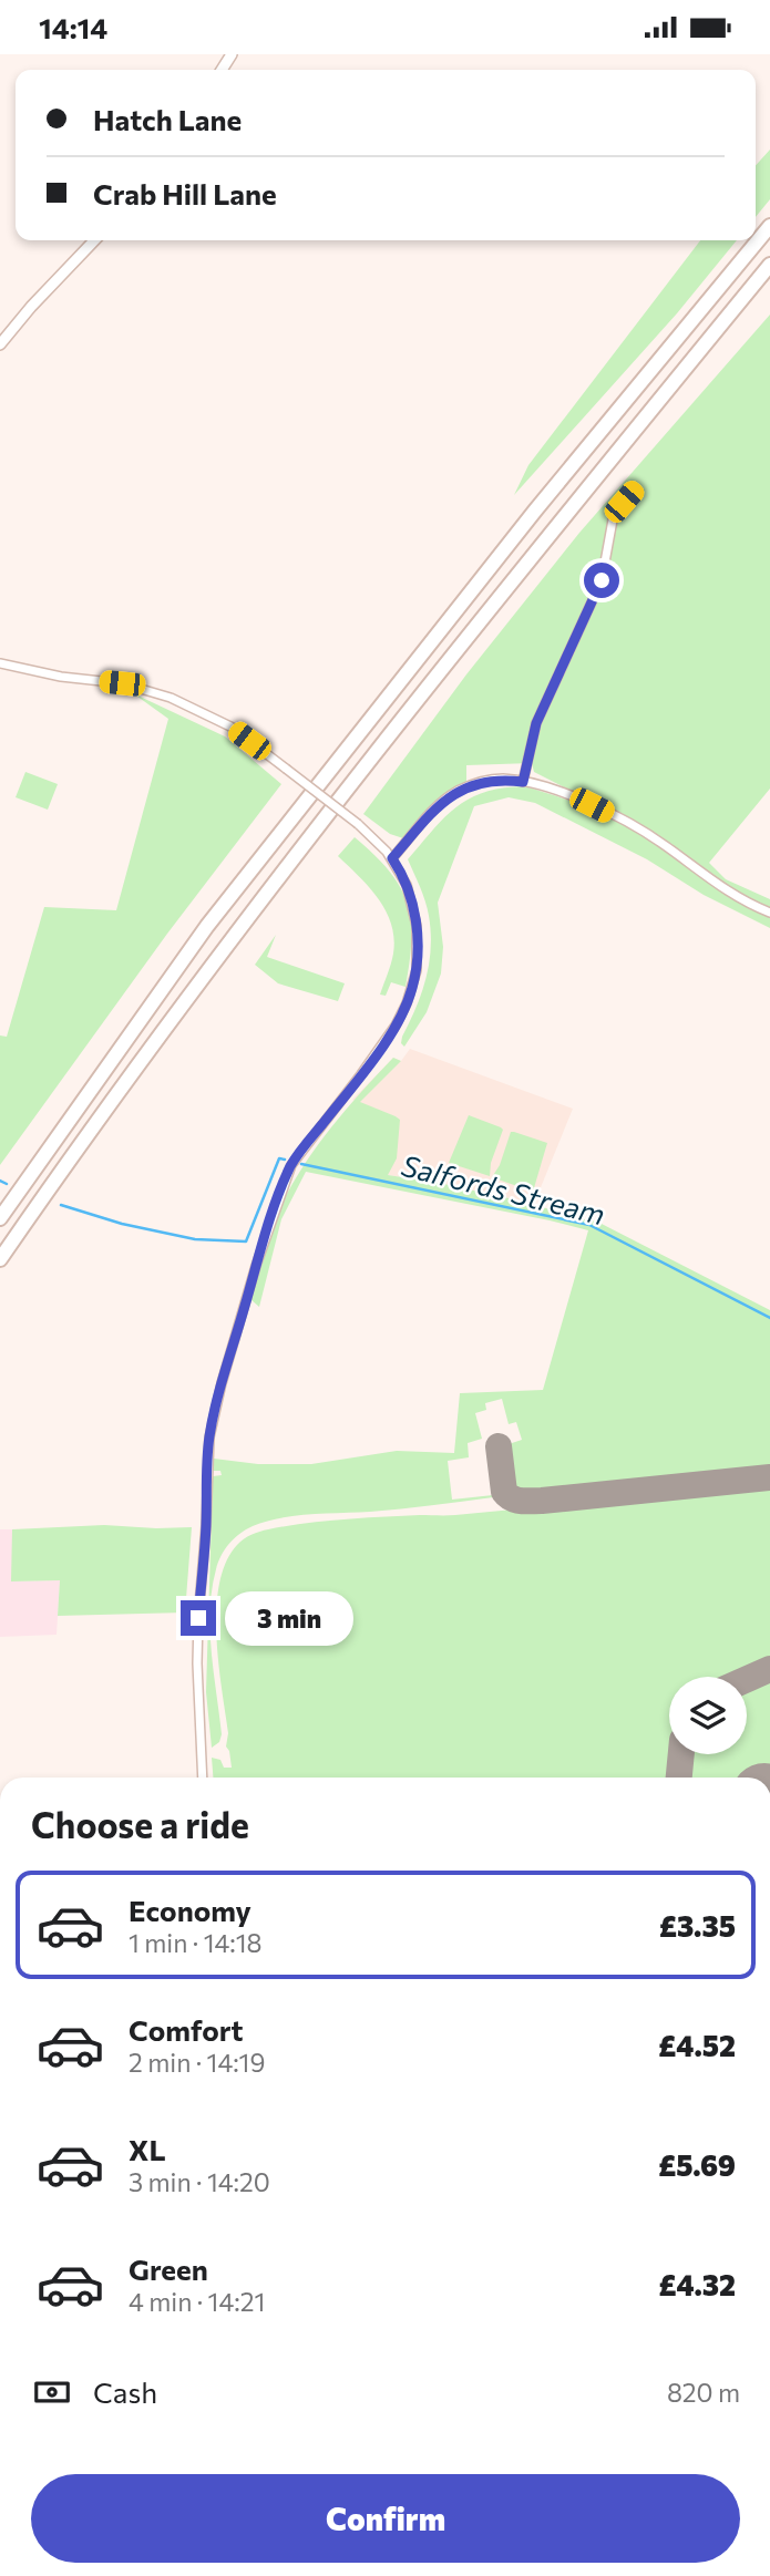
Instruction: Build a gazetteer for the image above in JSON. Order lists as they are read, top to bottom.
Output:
{
  "water": ["Salfords Stream"],
  "page": {
    "status": "14:14",
    "banner": ["Hatch Lane", "Crab Hill Lane"],
    "bubble": "3 min",
    "heading": "Choose a ride",
    "list": [
      {
        "name": "Economy",
        "note": "1 min · 14:18",
        "value": "£3.35"
      },
      {
        "name": "Comfort",
        "note": "2 min · 14:19",
        "value": "£4.52"
      },
      {
        "name": "XL",
        "note": "3 min · 14:20",
        "value": "£5.69"
      },
      {
        "name": "Green",
        "note": "4 min · 14:21",
        "value": "£4.32"
      }
    ],
    "pay": ["Cash", "820 m"],
    "buttons": "Confirm"
  }
}
